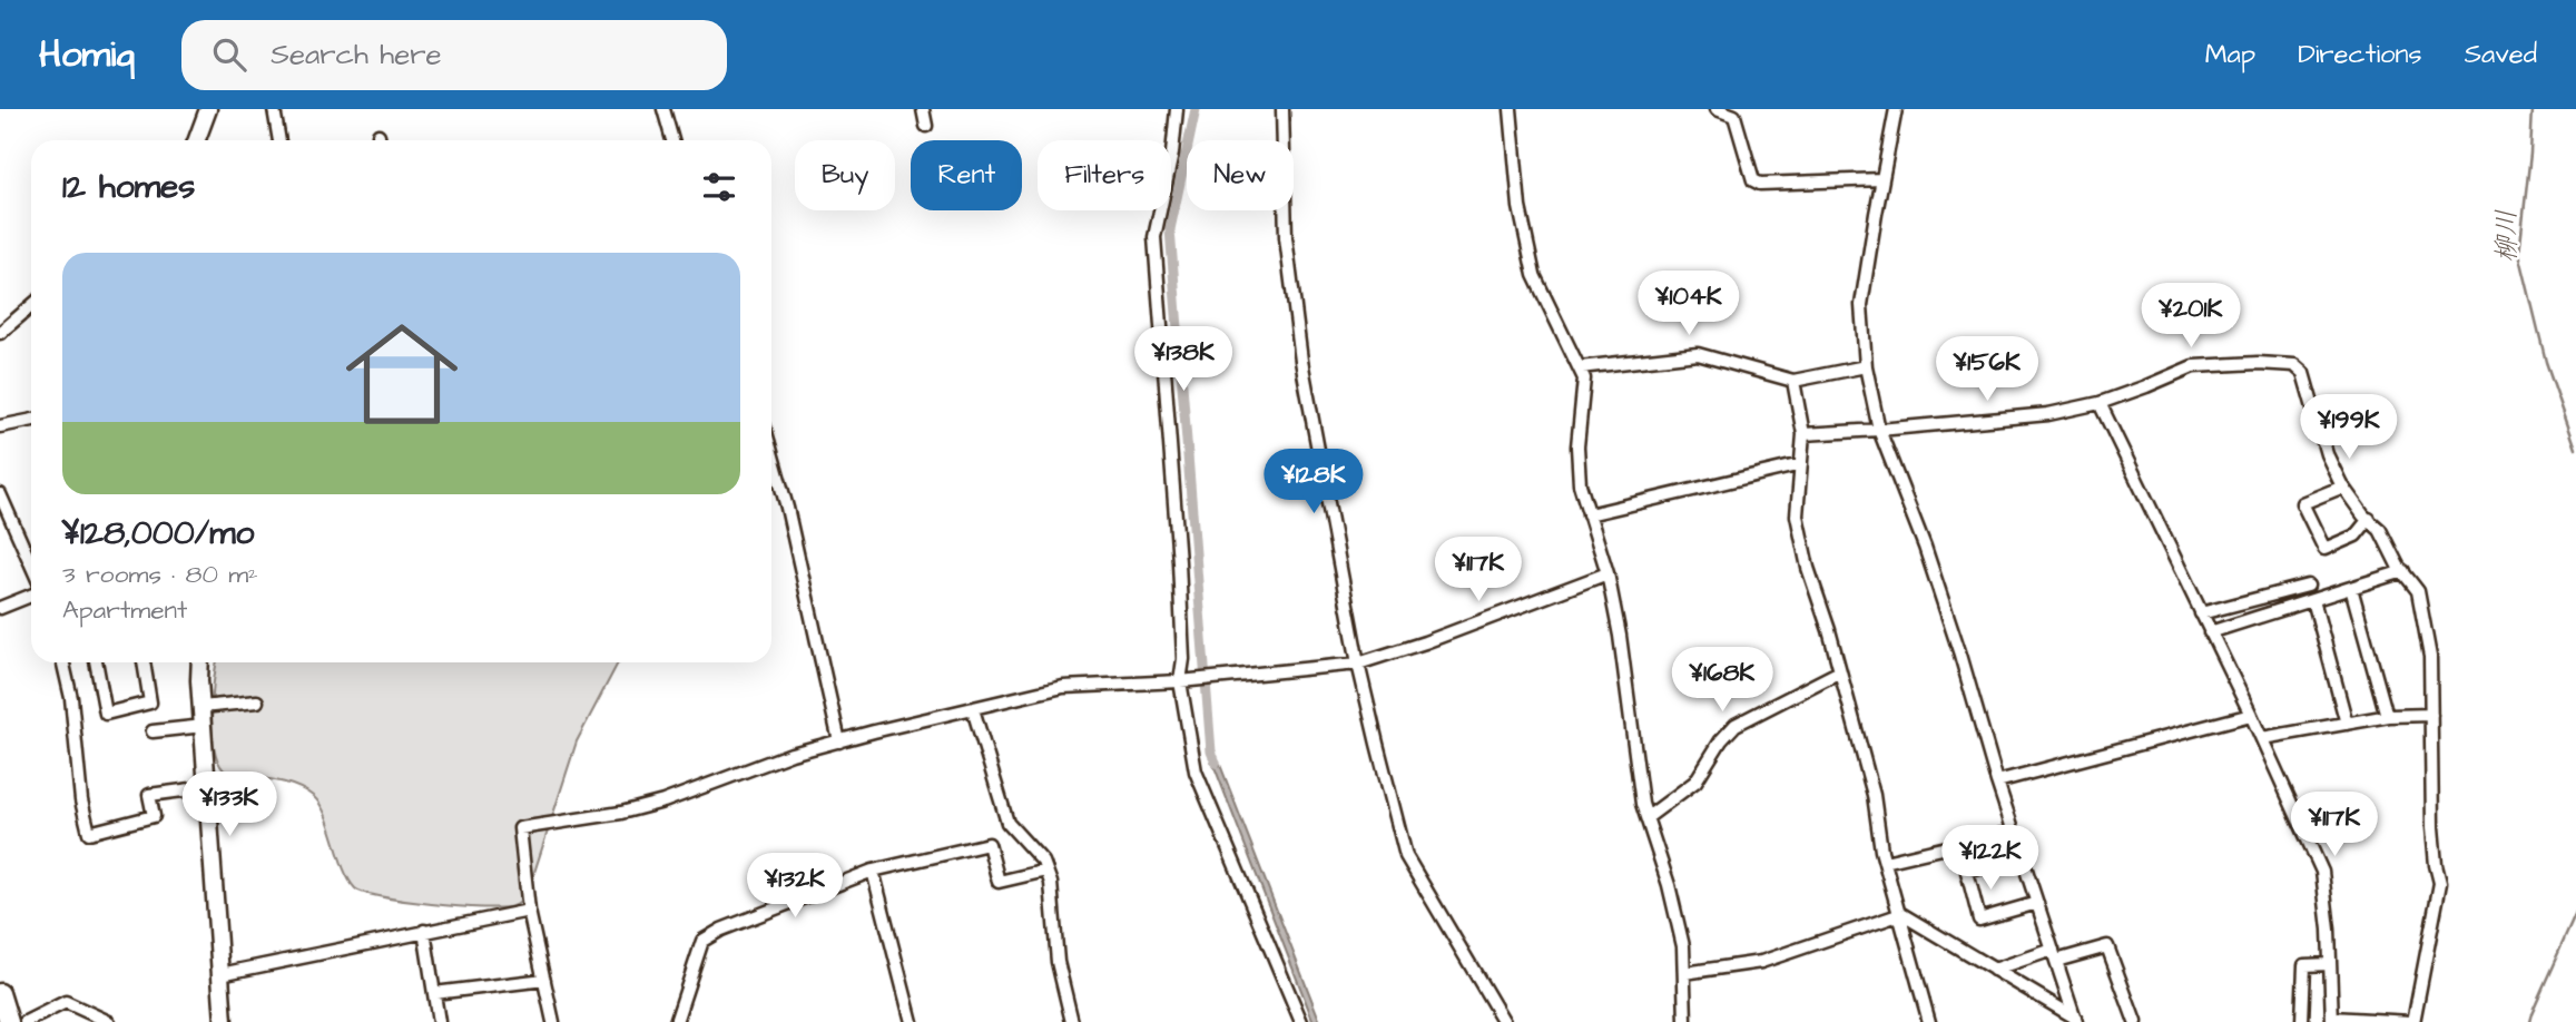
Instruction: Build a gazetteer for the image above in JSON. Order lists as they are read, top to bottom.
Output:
{
  "water": ["柳川"],
  "page": {
    "header": "Homiq",
    "search": "Search here",
    "nav": ["Map", "Directions", "Saved"],
    "chip": [
      "Buy",
      "Rent",
      "Filters",
      "New"
    ],
    "heading": "12 homes",
    "list": [
      {
        "name": "¥128,000/mo",
        "note": "3 rooms · 80 m² · Apartment"
      }
    ],
    "price": [
      "¥104K",
      "¥201K",
      "¥138K",
      "¥156K",
      "¥199K",
      "¥128K",
      "¥117K",
      "¥168K",
      "¥133K",
      "¥117K",
      "¥122K",
      "¥132K"
    ]
  }
}
